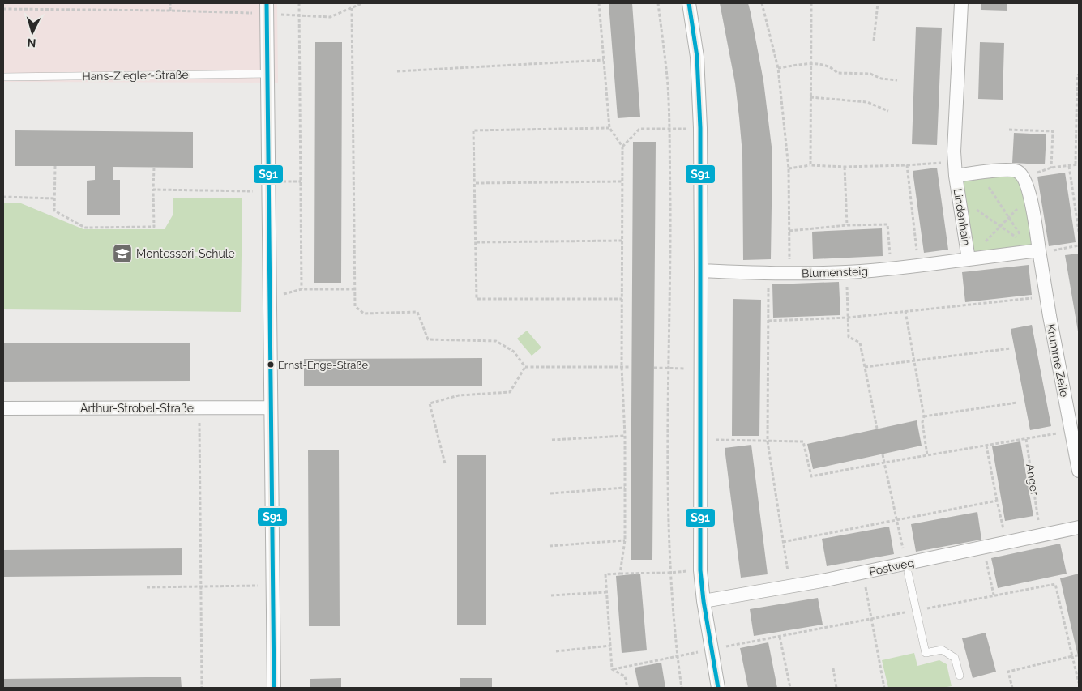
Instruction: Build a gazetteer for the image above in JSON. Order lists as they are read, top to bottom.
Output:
{
  "streets": {
    "street": [
      "Lindenhain",
      "Blumensteig",
      "Krumme Zeile",
      "Arthur-Strobel-Straße",
      "Postweg"
    ],
    "lane": ["Hans-Ziegler-Straße"],
    "path": ["Anger"]
  },
  "crossings": [
    ["Lindenhain", "Blumensteig"],
    ["Lindenhain", "Krumme Zeile"]
  ],
  "places": {
    "school or university": ["Montessori-Schule"],
    "other": ["Ernst-Enge-Straße"]
  },
  "lines": ["transit line S91"],
  "north": "bottom"
}
